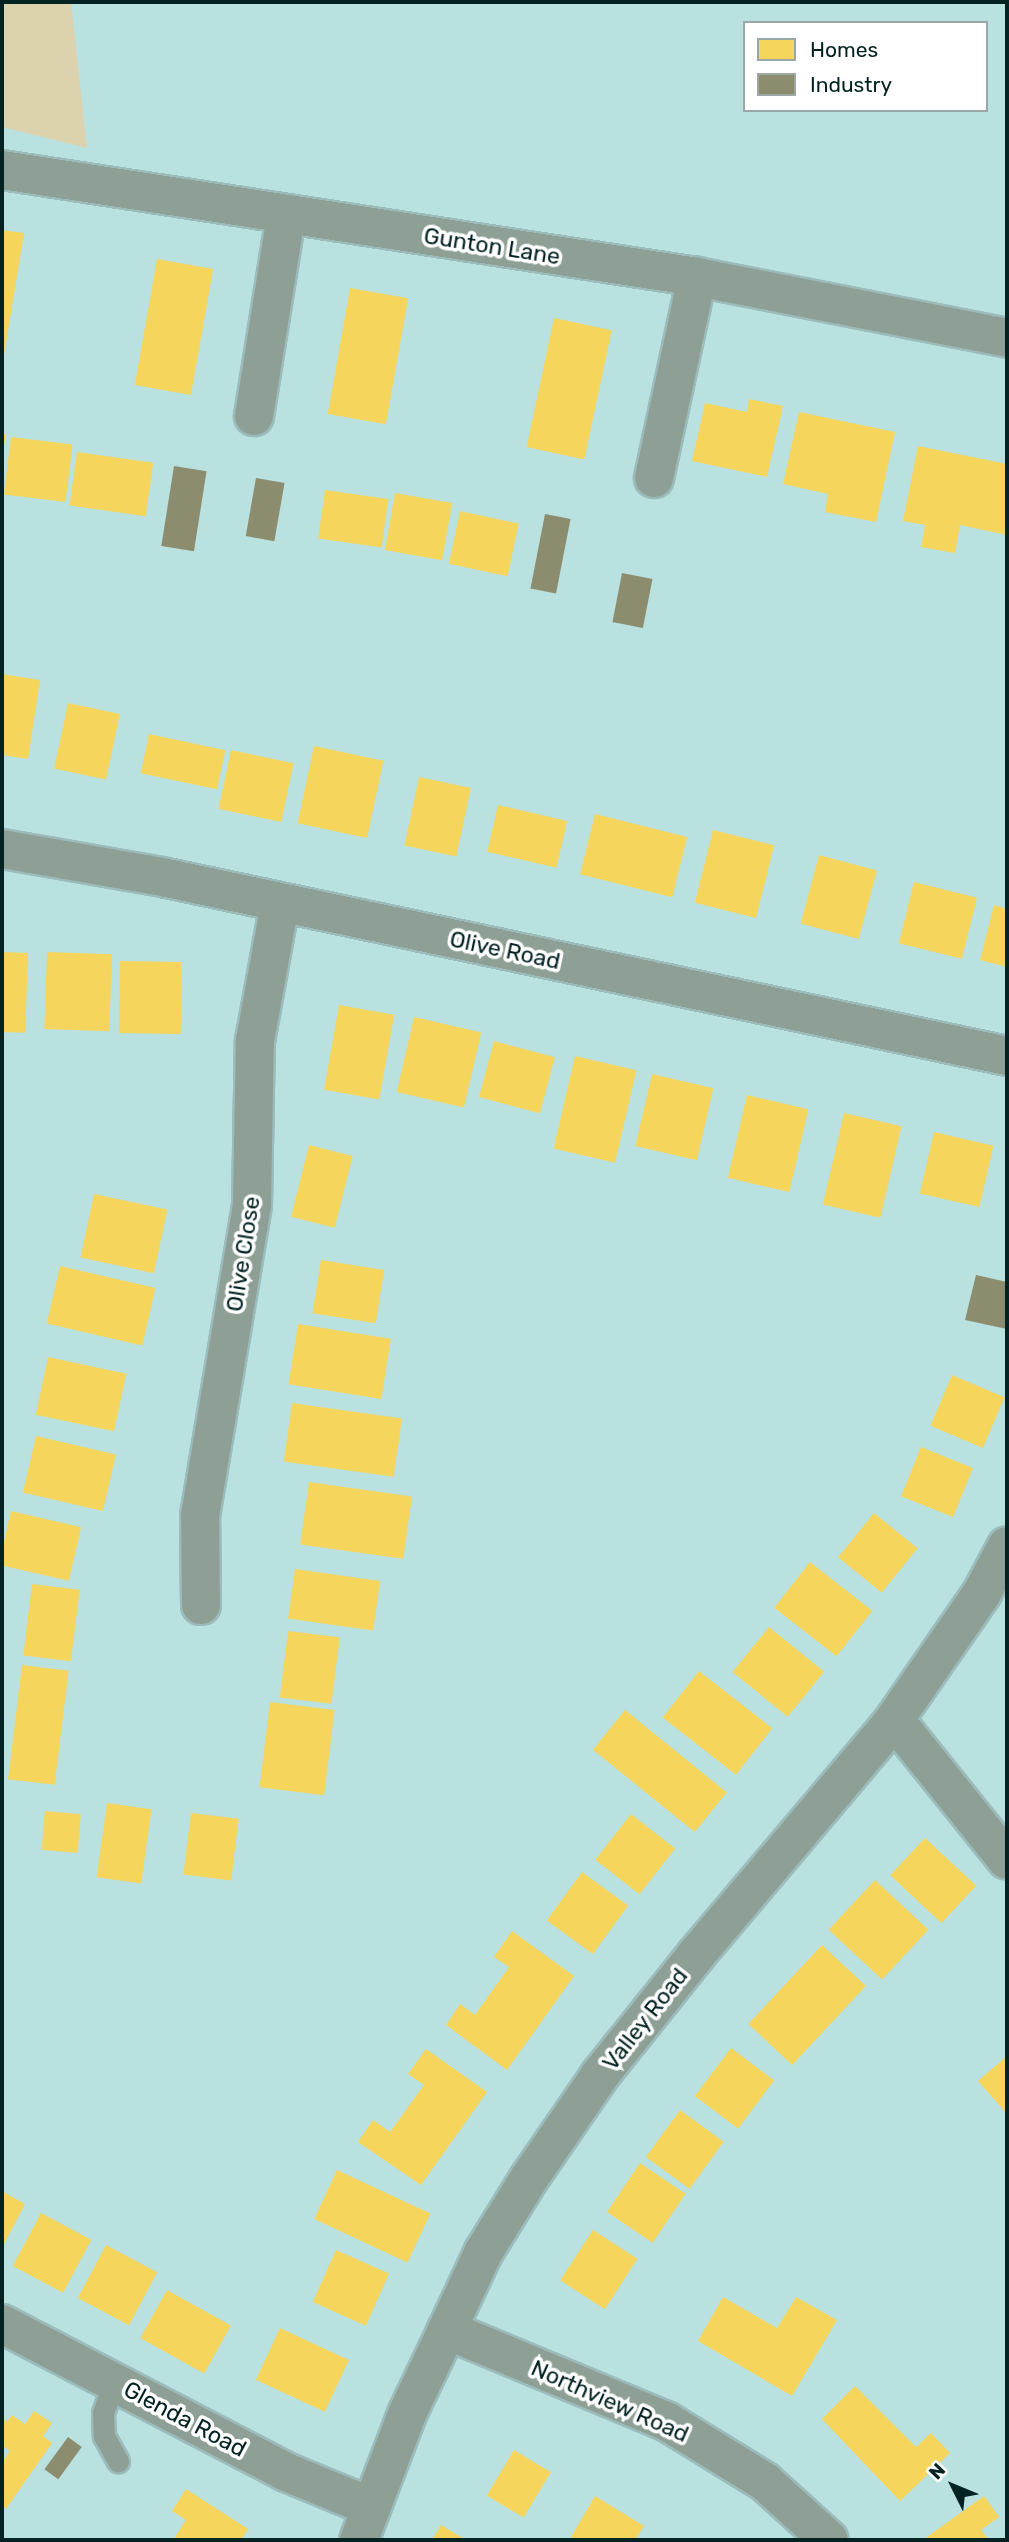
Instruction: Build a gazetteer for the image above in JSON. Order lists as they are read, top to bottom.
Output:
{
  "streets": {
    "street": [
      "Gunton Lane",
      "Olive Road",
      "Olive Close",
      "Valley Road",
      "Northview Road",
      "Glenda Road"
    ]
  },
  "crossings": [
    ["Olive Road", "Olive Close"],
    ["Valley Road", "Northview Road"],
    ["Valley Road", "Glenda Road"]
  ],
  "legend": ["Homes", "Industry"],
  "north": "top left"
}
